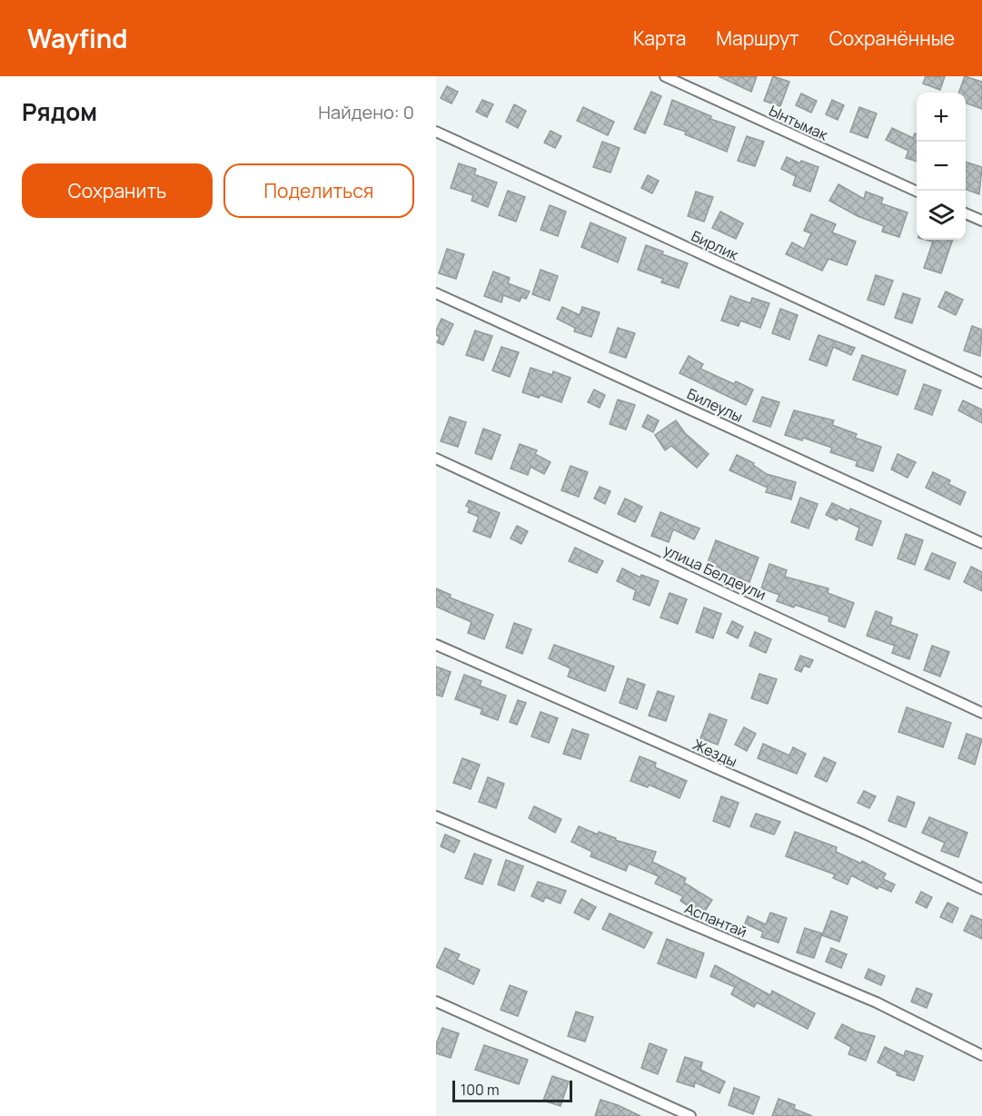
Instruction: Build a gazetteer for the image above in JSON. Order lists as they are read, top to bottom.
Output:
{
  "streets": {
    "street": [
      "Ынтымак",
      "Бирлик",
      "Билеулы",
      "улица Белдеули",
      "Жезды",
      "Аспантай"
    ]
  },
  "scale_bar": "100 m",
  "page": {
    "header": "Wayfind",
    "nav": ["Карта", "Маршрут", "Сохранённые"],
    "heading": ["Рядом", "Найдено: 0"],
    "map_buttons": ["+", "−"],
    "buttons": ["Сохранить", "Поделиться"],
    "scale": "100 m"
  }
}
